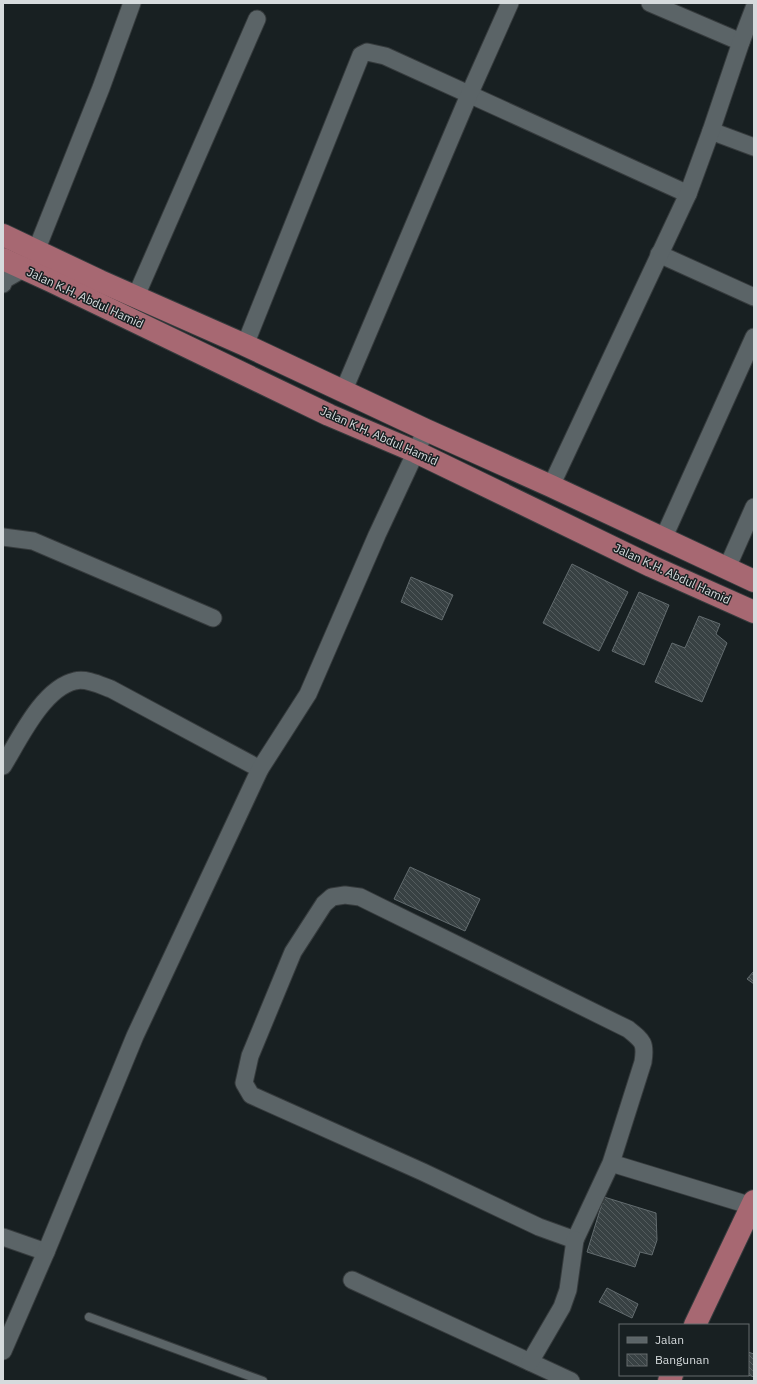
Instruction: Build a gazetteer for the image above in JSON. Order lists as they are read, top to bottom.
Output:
{
  "streets": {
    "highway": ["Jalan K.H. Abdul Hamid"]
  },
  "legend": ["Jalan", "Bangunan"]
}
